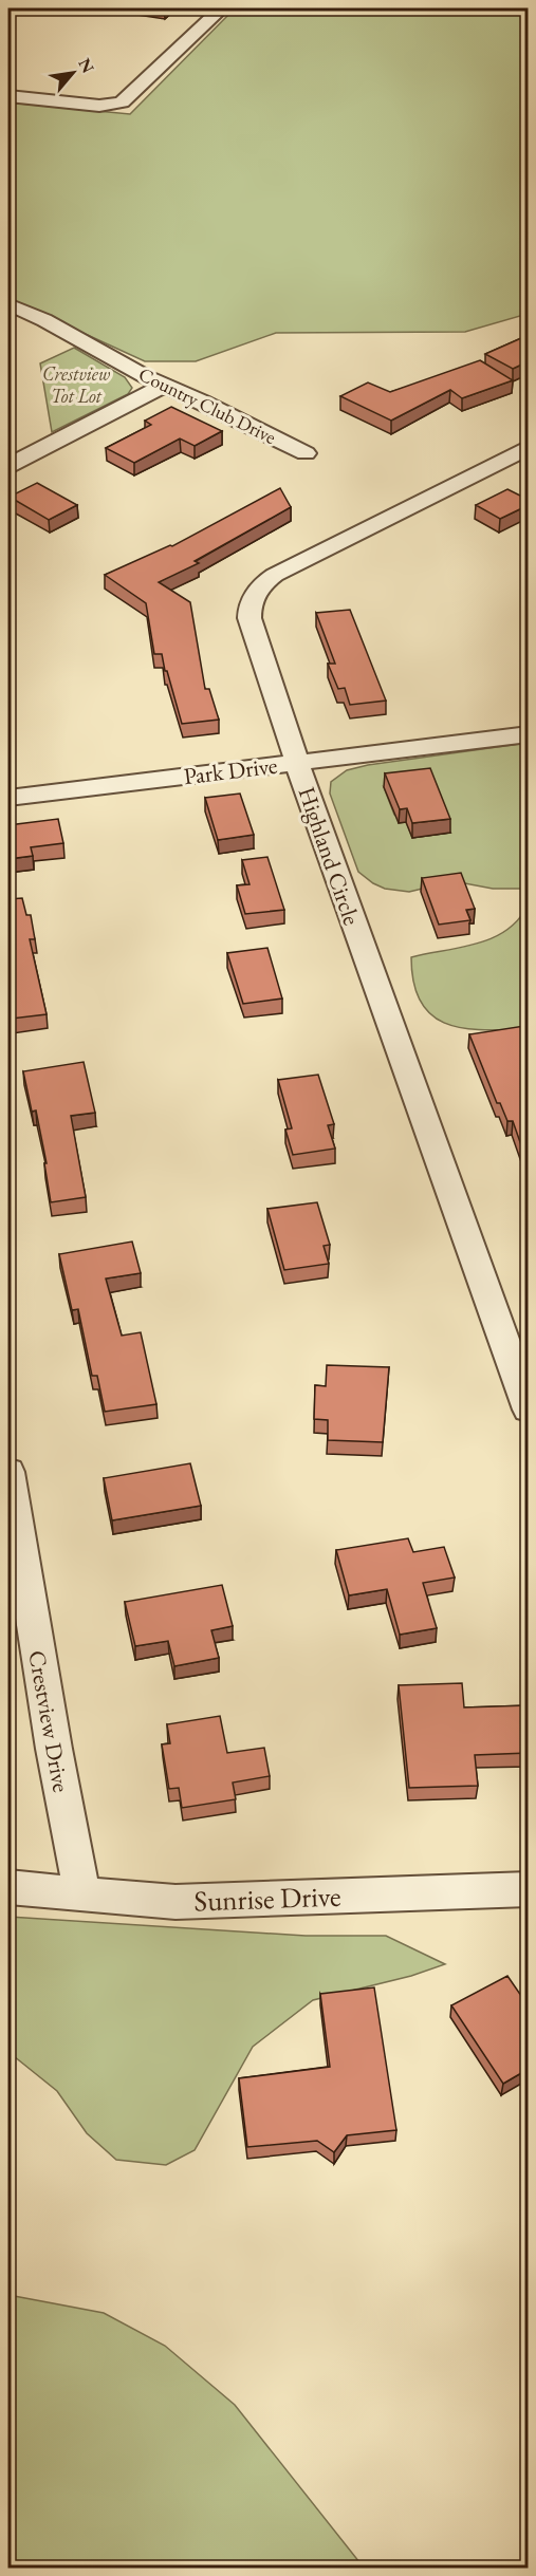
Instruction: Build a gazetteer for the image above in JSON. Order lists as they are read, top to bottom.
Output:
{
  "streets": {
    "street": [
      "Country Club Drive",
      "Park Drive",
      "Highland Circle",
      "Crestview Drive",
      "Sunrise Drive"
    ]
  },
  "crossings": [
    ["Park Drive", "Highland Circle"],
    ["Crestview Drive", "Sunrise Drive"]
  ],
  "parks": ["Crestview Tot Lot"],
  "north": "top right"
}
